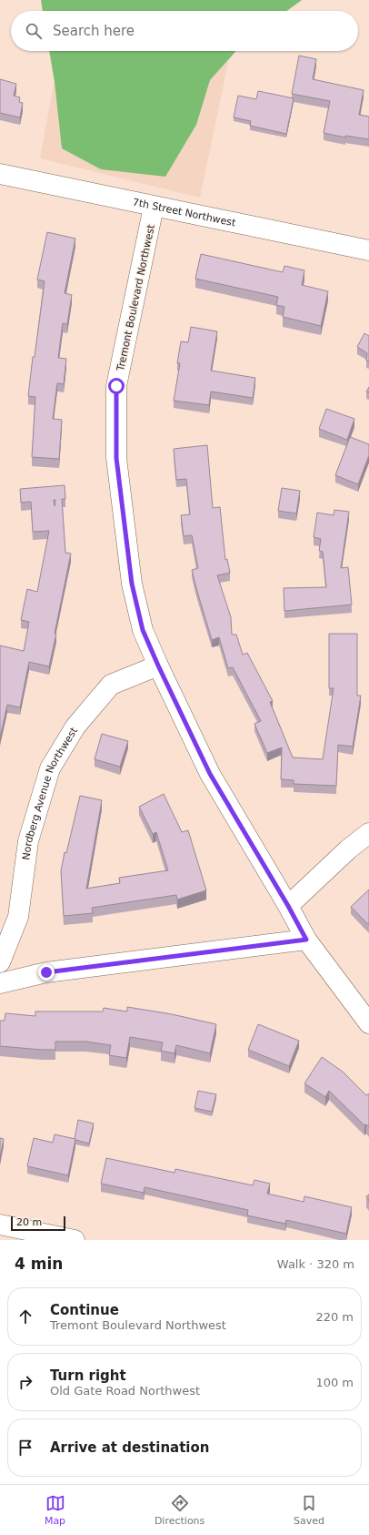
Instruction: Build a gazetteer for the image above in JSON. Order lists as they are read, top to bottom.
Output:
{
  "streets": {
    "street": ["7th Street Northwest", "Tremont Boulevard Northwest", "Nordberg Avenue Northwest"]
  },
  "crossings": [
    ["7th Street Northwest", "Tremont Boulevard Northwest"],
    ["Tremont Boulevard Northwest", "Nordberg Avenue Northwest"]
  ],
  "scale_bar": "20 m",
  "page": {
    "search": "Search here",
    "scale": "20 m",
    "heading": ["4 min", "Walk · 320 m"],
    "list": [
      ["Continue", "Tremont Boulevard Northwest", "220 m"],
      ["Turn right", "Old Gate Road Northwest", "100 m"],
      "Arrive at destination"
    ],
    "nav": ["Map", "Directions", "Saved"]
  }
}
